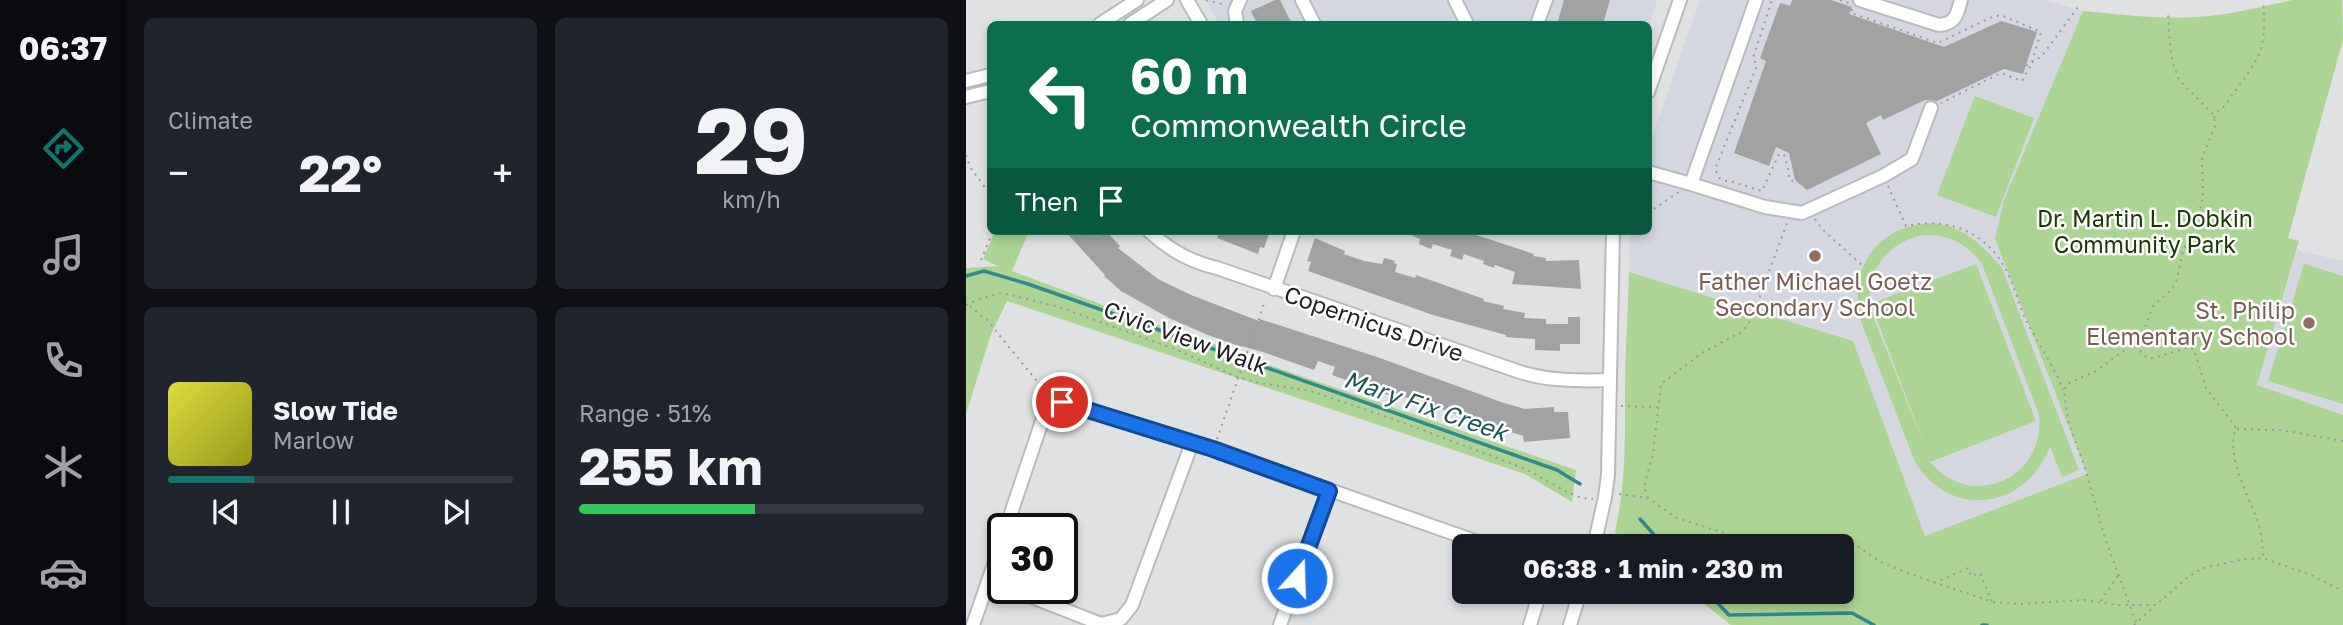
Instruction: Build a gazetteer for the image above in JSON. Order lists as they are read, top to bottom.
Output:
{
  "streets": {
    "street": ["Copernicus Drive"],
    "path": ["Civic View Walk"]
  },
  "water": ["Mary Fix Creek"],
  "parks": ["Dr. Martin L. Dobkin Community Park"],
  "places": ["Father Michael Goetz Secondary School", "St. Philip Elementary School"],
  "page": {
    "tabs": "06:37",
    "tile": [
      "Climate",
      ["29", "km/h"],
      ["Range · 51%", "255 km"]
    ],
    "turn": ["60 m", "Commonwealth Circle"],
    "heat": ["−", "22°", "+"],
    "then": "Then",
    "song": ["Slow Tide", "Marlow"],
    "limit": "30",
    "trip": "06:38 · 1 min · 230 m"
  }
}
